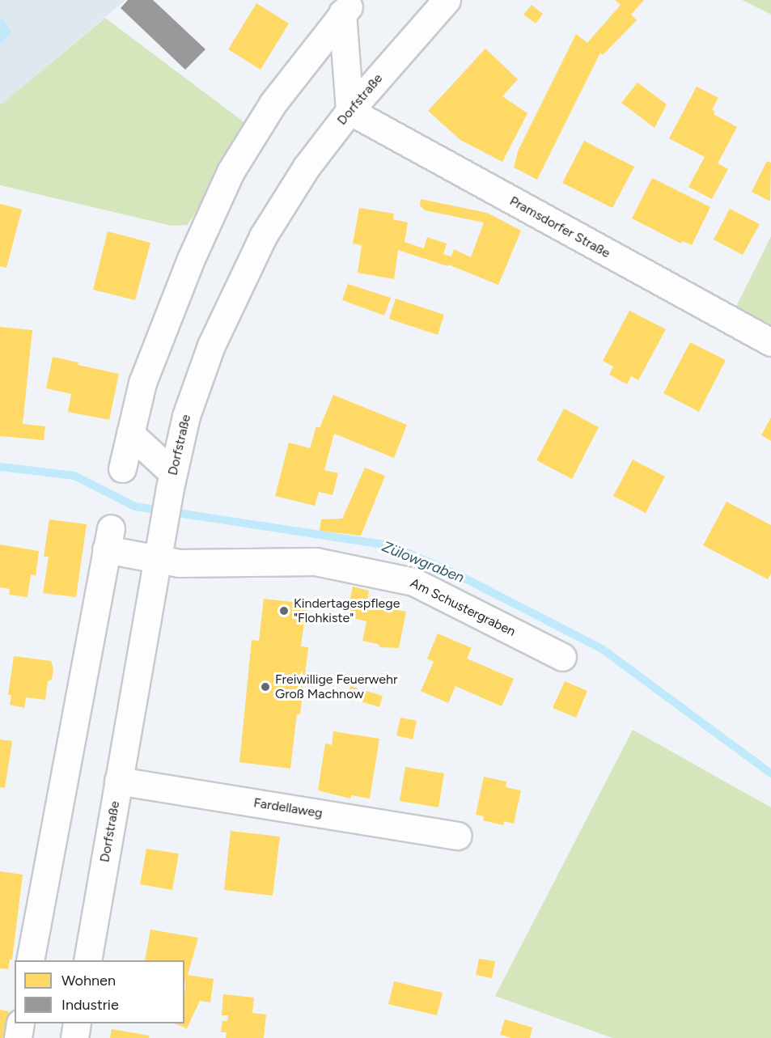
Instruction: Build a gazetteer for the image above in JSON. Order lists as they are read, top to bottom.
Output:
{
  "streets": {
    "main road": [
      "Dorfstraße",
      "Pramsdorfer Straße",
      "Am Schustergraben",
      "Fardellaweg"
    ]
  },
  "crossings": [
    ["Dorfstraße", "Pramsdorfer Straße"],
    ["Dorfstraße", "Am Schustergraben"],
    ["Dorfstraße", "Fardellaweg"]
  ],
  "water": ["Zülowgraben"],
  "places": ["Kindertagespflege \"Flohkiste\"", "Freiwillige Feuerwehr Groß Machnow"],
  "legend": ["Wohnen", "Industrie"]
}
